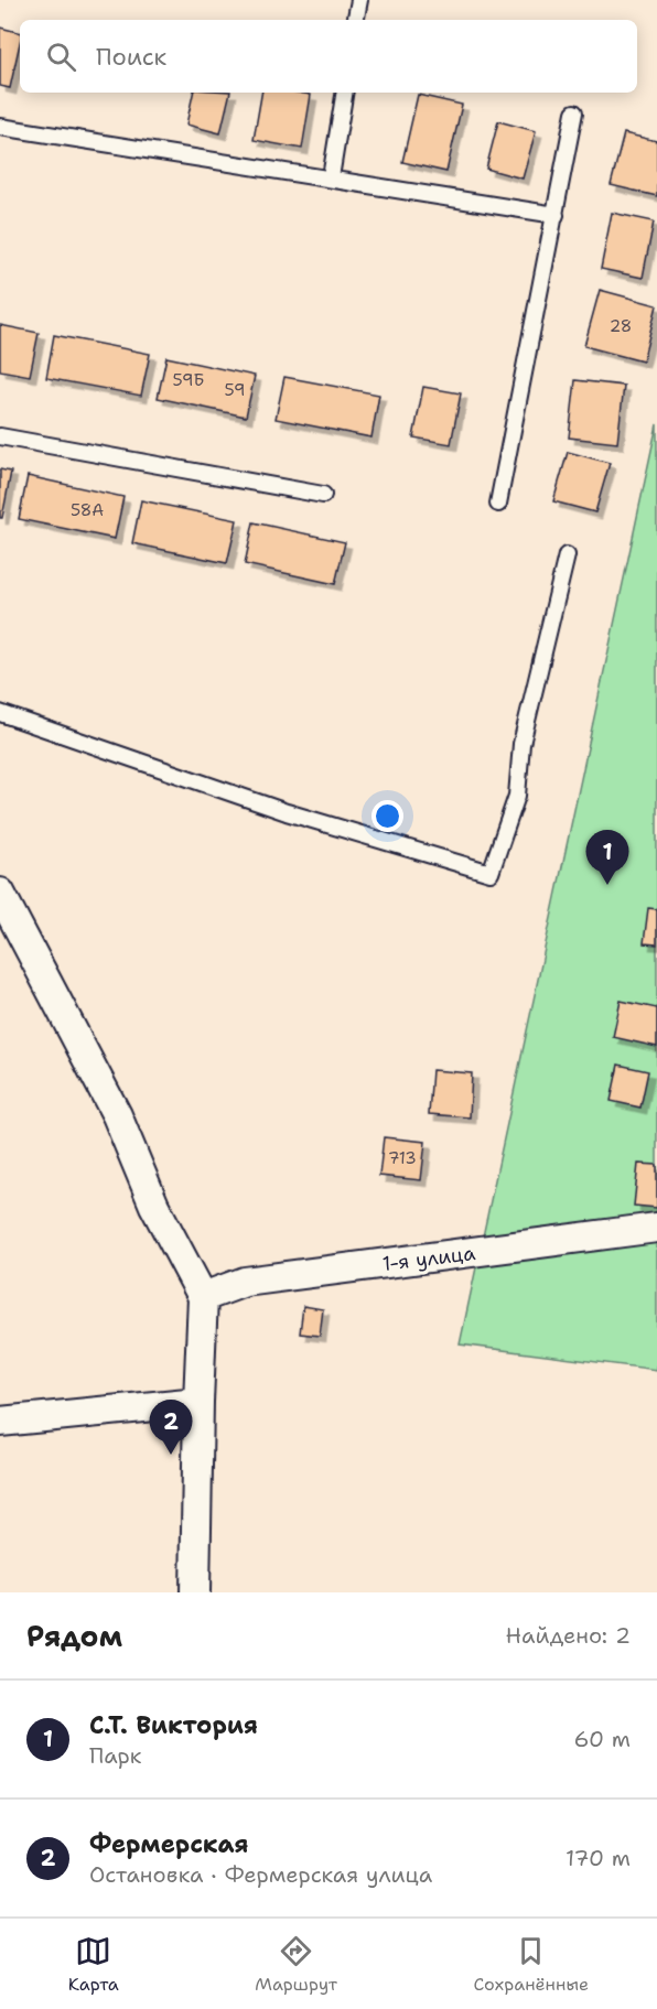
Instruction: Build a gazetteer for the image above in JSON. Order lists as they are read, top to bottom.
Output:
{
  "streets": {
    "street": ["1-я улица"]
  },
  "house_numbers": [
    "28",
    "59Б",
    "59",
    "58А",
    "713"
  ],
  "page": {
    "search": "Поиск",
    "pins": ["1", "2"],
    "heading": ["Рядом", "Найдено: 2"],
    "list": [
      {
        "mark": "1",
        "name": "С.Т. Виктория",
        "note": "Парк",
        "value": "60 m"
      },
      {
        "mark": "2",
        "name": "Фермерская",
        "note": "Остановка · Фермерская улица",
        "value": "170 m"
      }
    ],
    "nav": ["Карта", "Маршрут", "Сохранённые"]
  }
}
